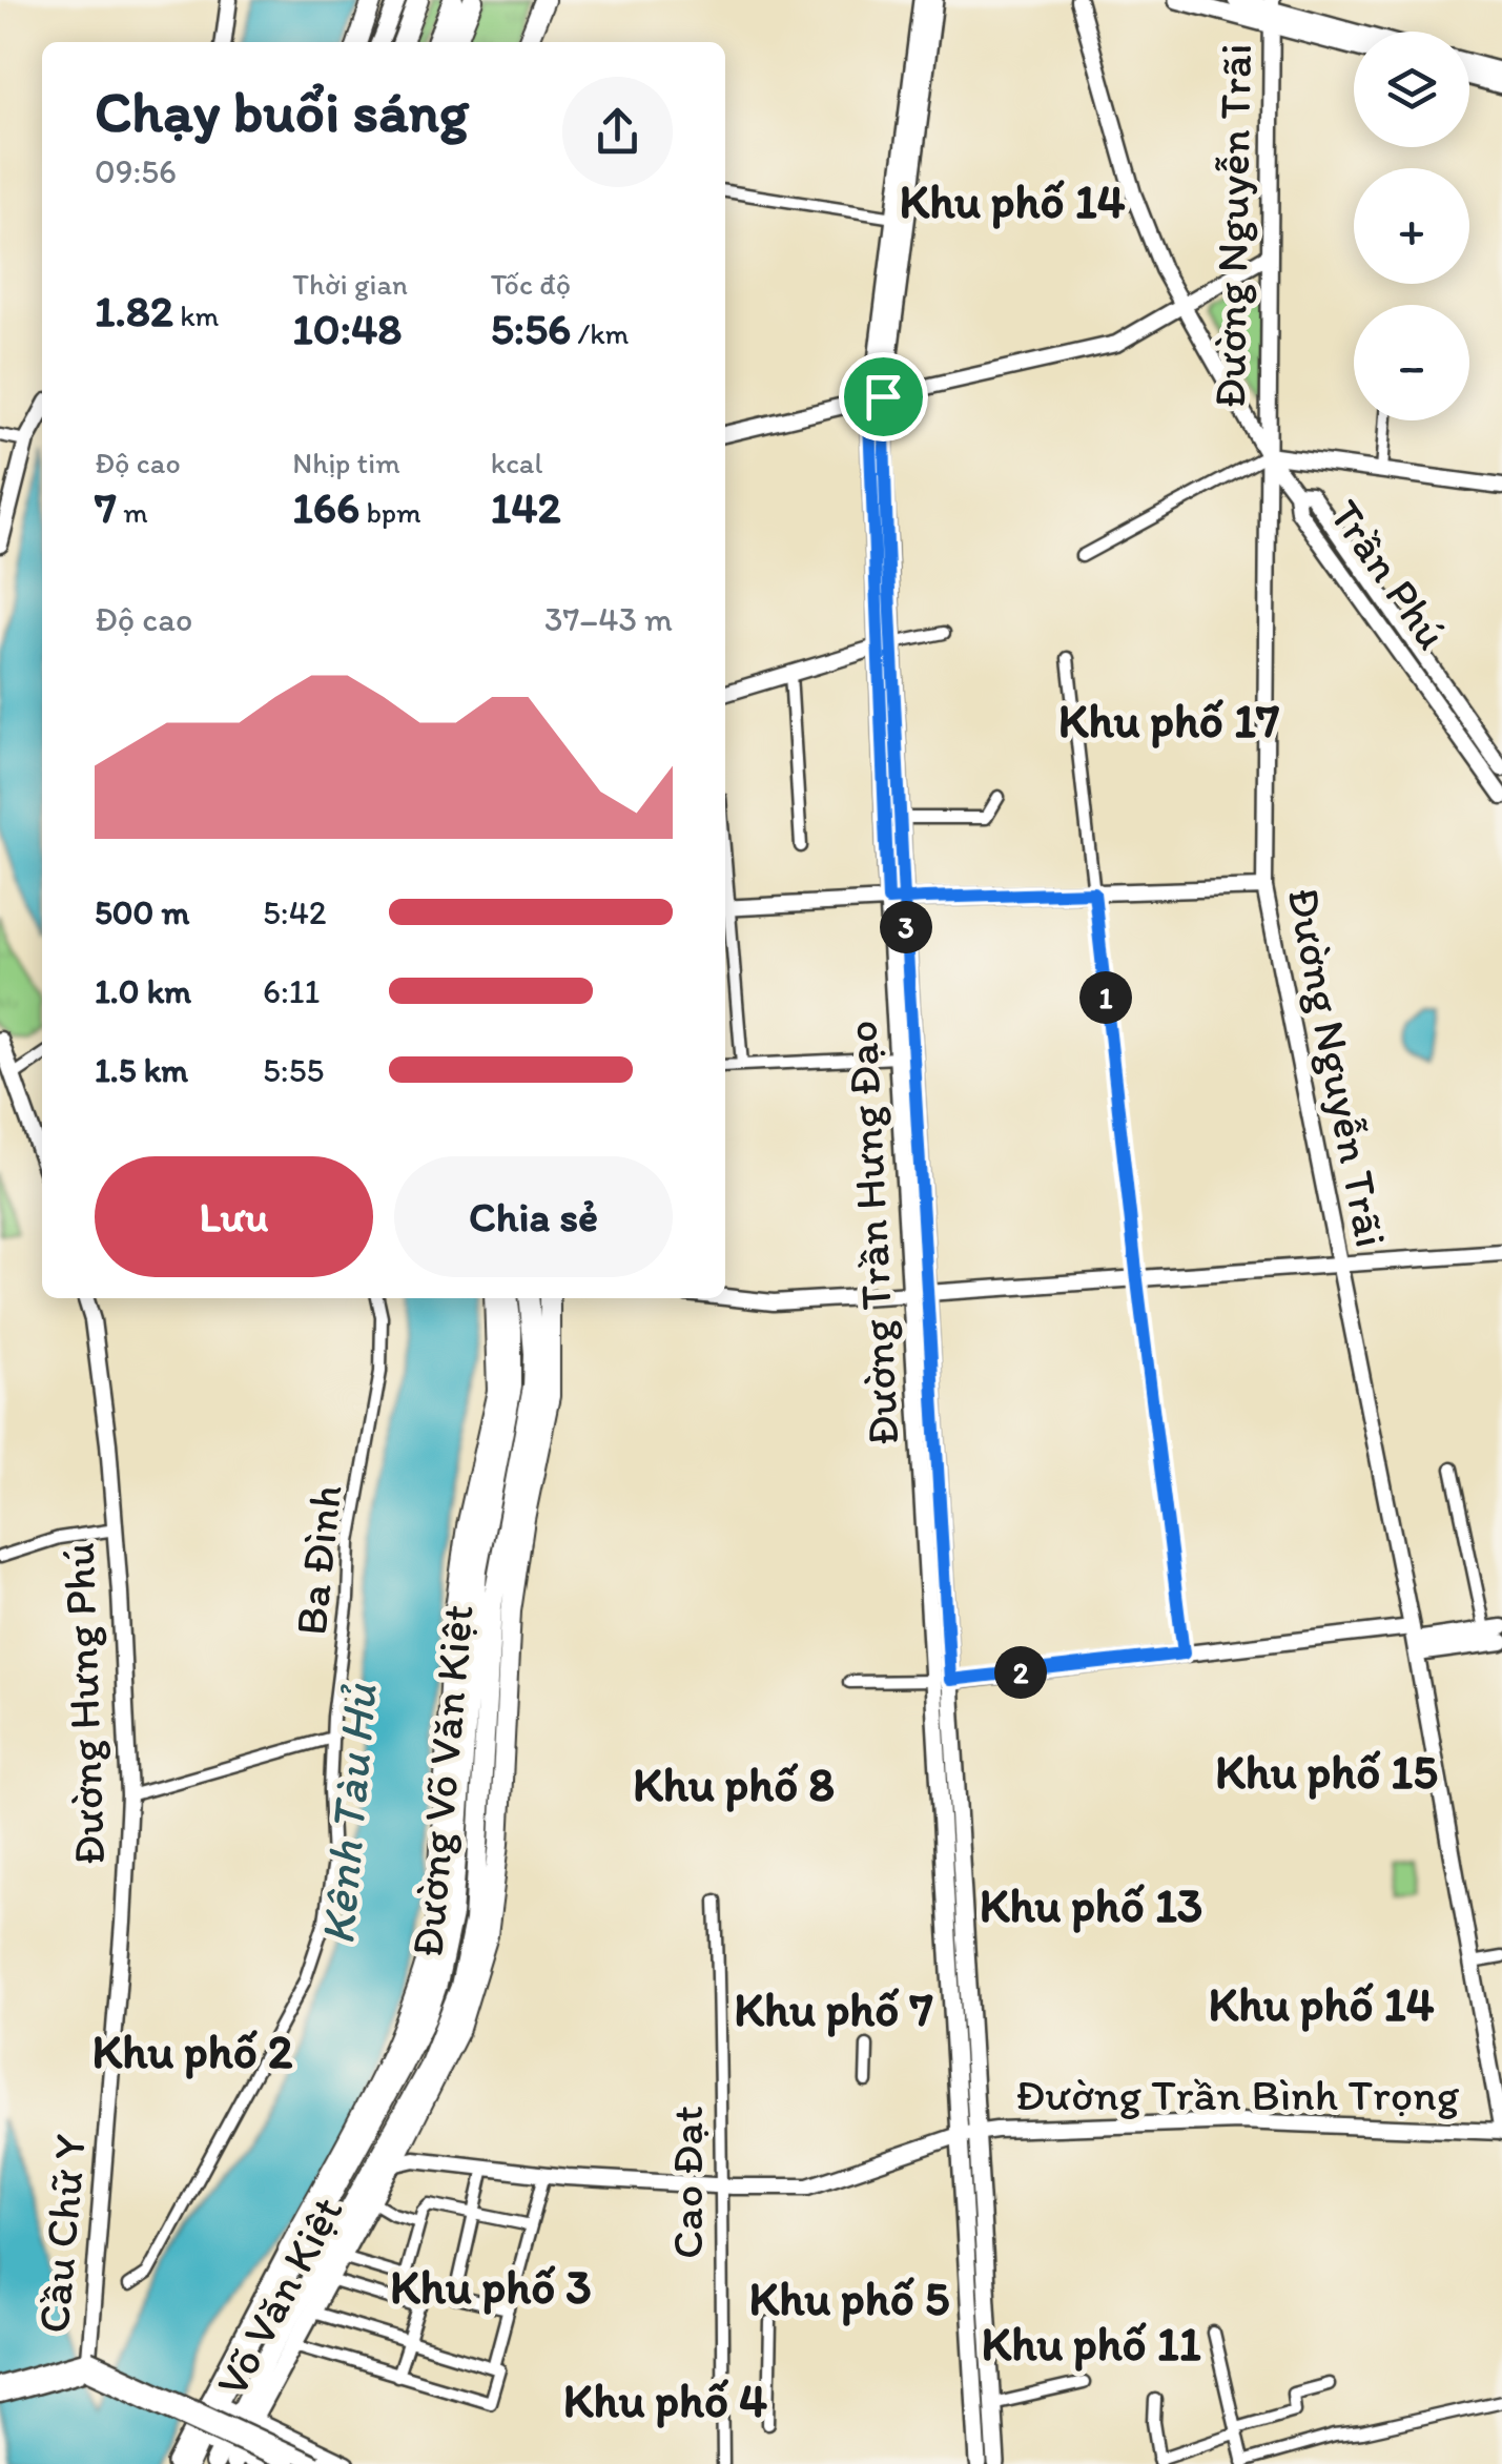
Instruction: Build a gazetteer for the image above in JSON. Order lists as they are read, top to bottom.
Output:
{
  "streets": {
    "highway": ["Đường Võ Văn Kiệt", "Võ Văn Kiệt"],
    "main road": [
      "Đường Nguyễn Trãi",
      "Trần Phú",
      "Đường Trần Hưng Đạo",
      "Đường Hưng Phú",
      "Đường Trần Bình Trọng",
      "Cầu Chữ Y"
    ],
    "street": ["Ba Đình", "Cao Đạt"]
  },
  "crossings": [
    ["Đường Nguyễn Trãi", "Trần Phú"],
    ["Đường Nguyễn Trãi", "Đường Trần Bình Trọng"],
    ["Đường Trần Hưng Đạo", "Đường Trần Bình Trọng"],
    ["Đường Hưng Phú", "Cầu Chữ Y"],
    ["Đường Võ Văn Kiệt", "Đường Trần Bình Trọng"],
    ["Đường Võ Văn Kiệt", "Võ Văn Kiệt"],
    ["Đường Trần Bình Trọng", "Cao Đạt"]
  ],
  "districts": [
    "Khu phố 14",
    "Khu phố 17",
    "Khu phố 15",
    "Khu phố 8",
    "Khu phố 13",
    "Khu phố 14",
    "Khu phố 7",
    "Khu phố 2",
    "Khu phố 3",
    "Khu phố 5",
    "Khu phố 11",
    "Khu phố 4"
  ],
  "water": ["Kênh Tàu Hủ"],
  "page": {
    "map_buttons": ["+", "−"],
    "heading": ["Chạy buổi sáng", "09:56"],
    "stats": [
      ["1.82 km"],
      ["Thời gian", "10:48"],
      ["Tốc độ", "5:56 /km"],
      ["Độ cao", "7 m"],
      ["Nhịp tim", "166 bpm"],
      ["kcal", "142"]
    ],
    "chart": ["Độ cao", "37–43 m"],
    "list": [
      {
        "name": "500 m",
        "note": "5:42"
      },
      {
        "name": "1.0 km",
        "note": "6:11"
      },
      {
        "name": "1.5 km",
        "note": "5:55"
      }
    ],
    "pins": ["3", "1", "2"],
    "buttons": ["Lưu", "Chia sẻ"]
  }
}
